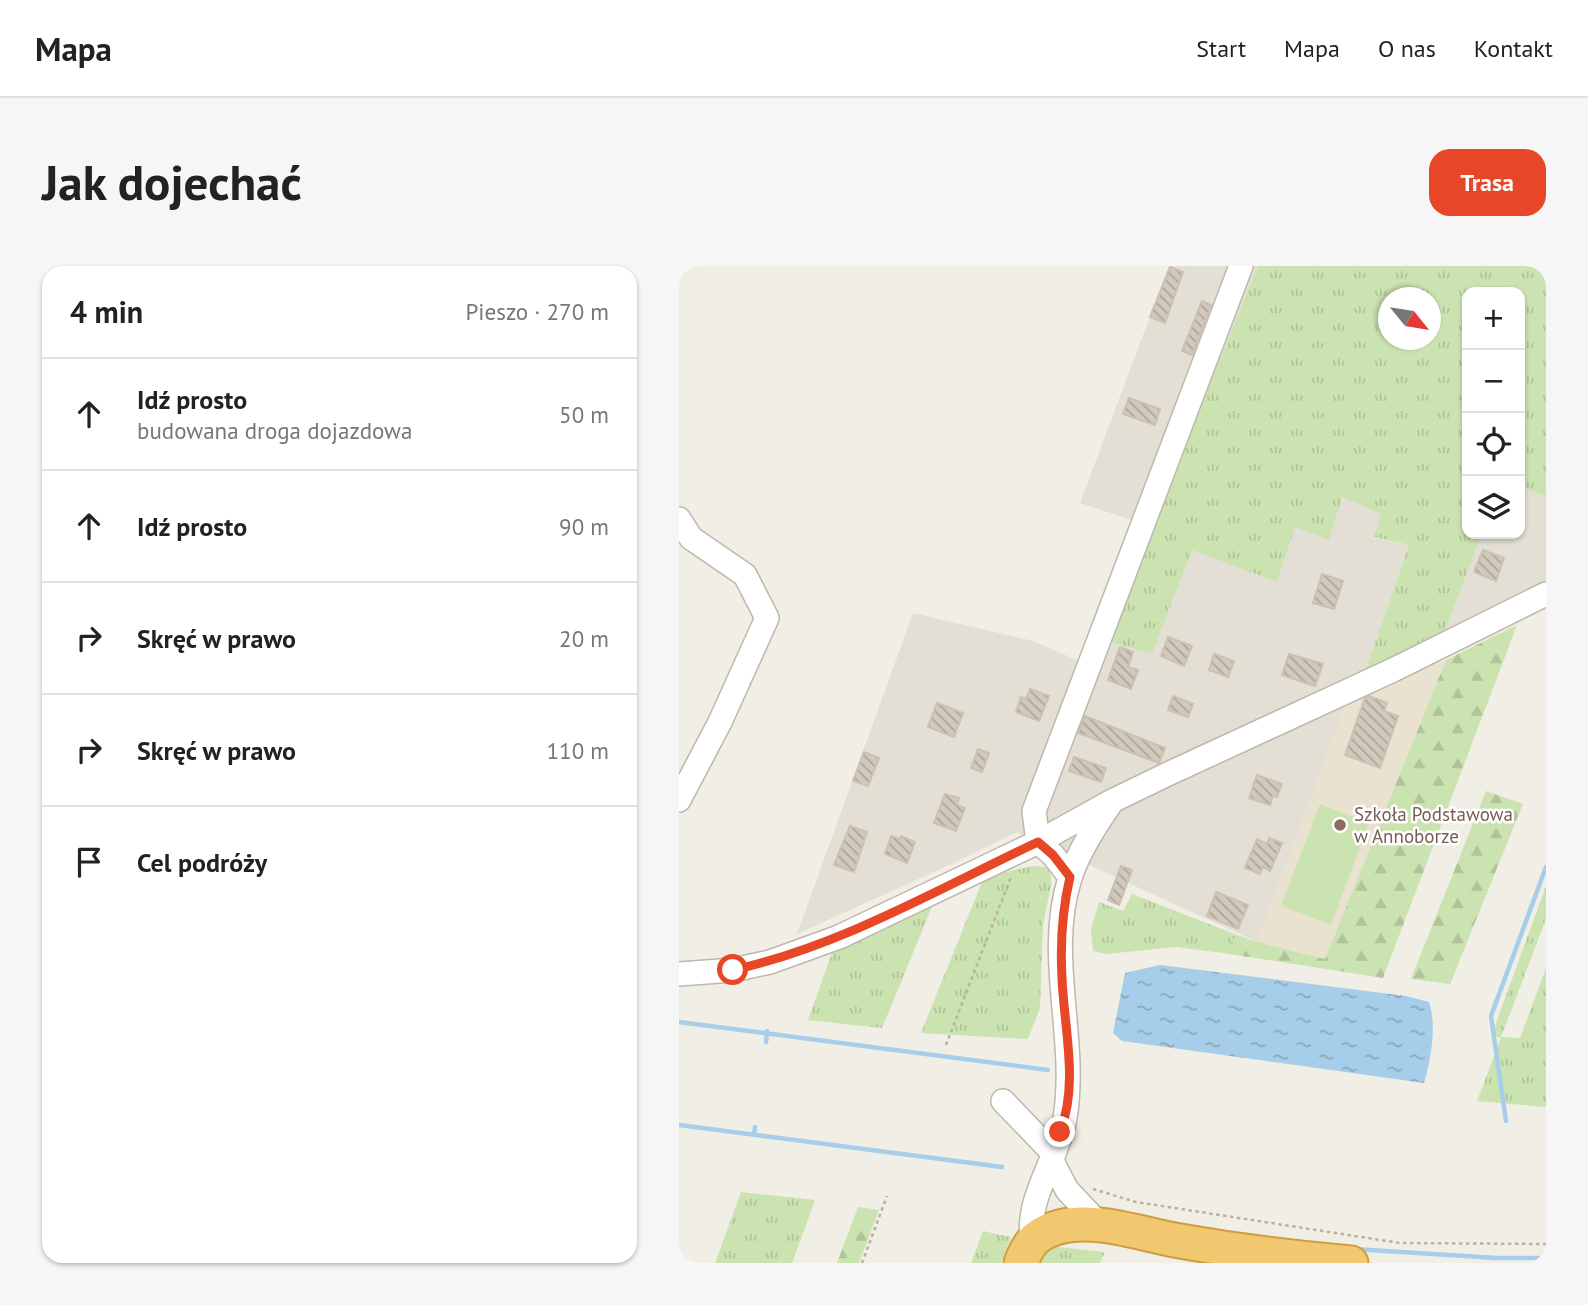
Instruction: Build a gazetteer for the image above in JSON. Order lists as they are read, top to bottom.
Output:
{
  "places": ["Szkoła Podstawowa w Annoborze"],
  "north": "bottom right",
  "page": {
    "header": "Mapa",
    "nav": [
      "Start",
      "Mapa",
      "O nas",
      "Kontakt"
    ],
    "buttons": "Trasa",
    "title": "Jak dojechać",
    "heading": ["4 min", "Pieszo · 270 m"],
    "map_buttons": ["+", "−"],
    "list": [
      ["Idź prosto", "budowana droga dojazdowa", "50 m"],
      ["Idź prosto", "90 m"],
      ["Skręć w prawo", "20 m"],
      ["Skręć w prawo", "110 m"],
      "Cel podróży"
    ]
  }
}
